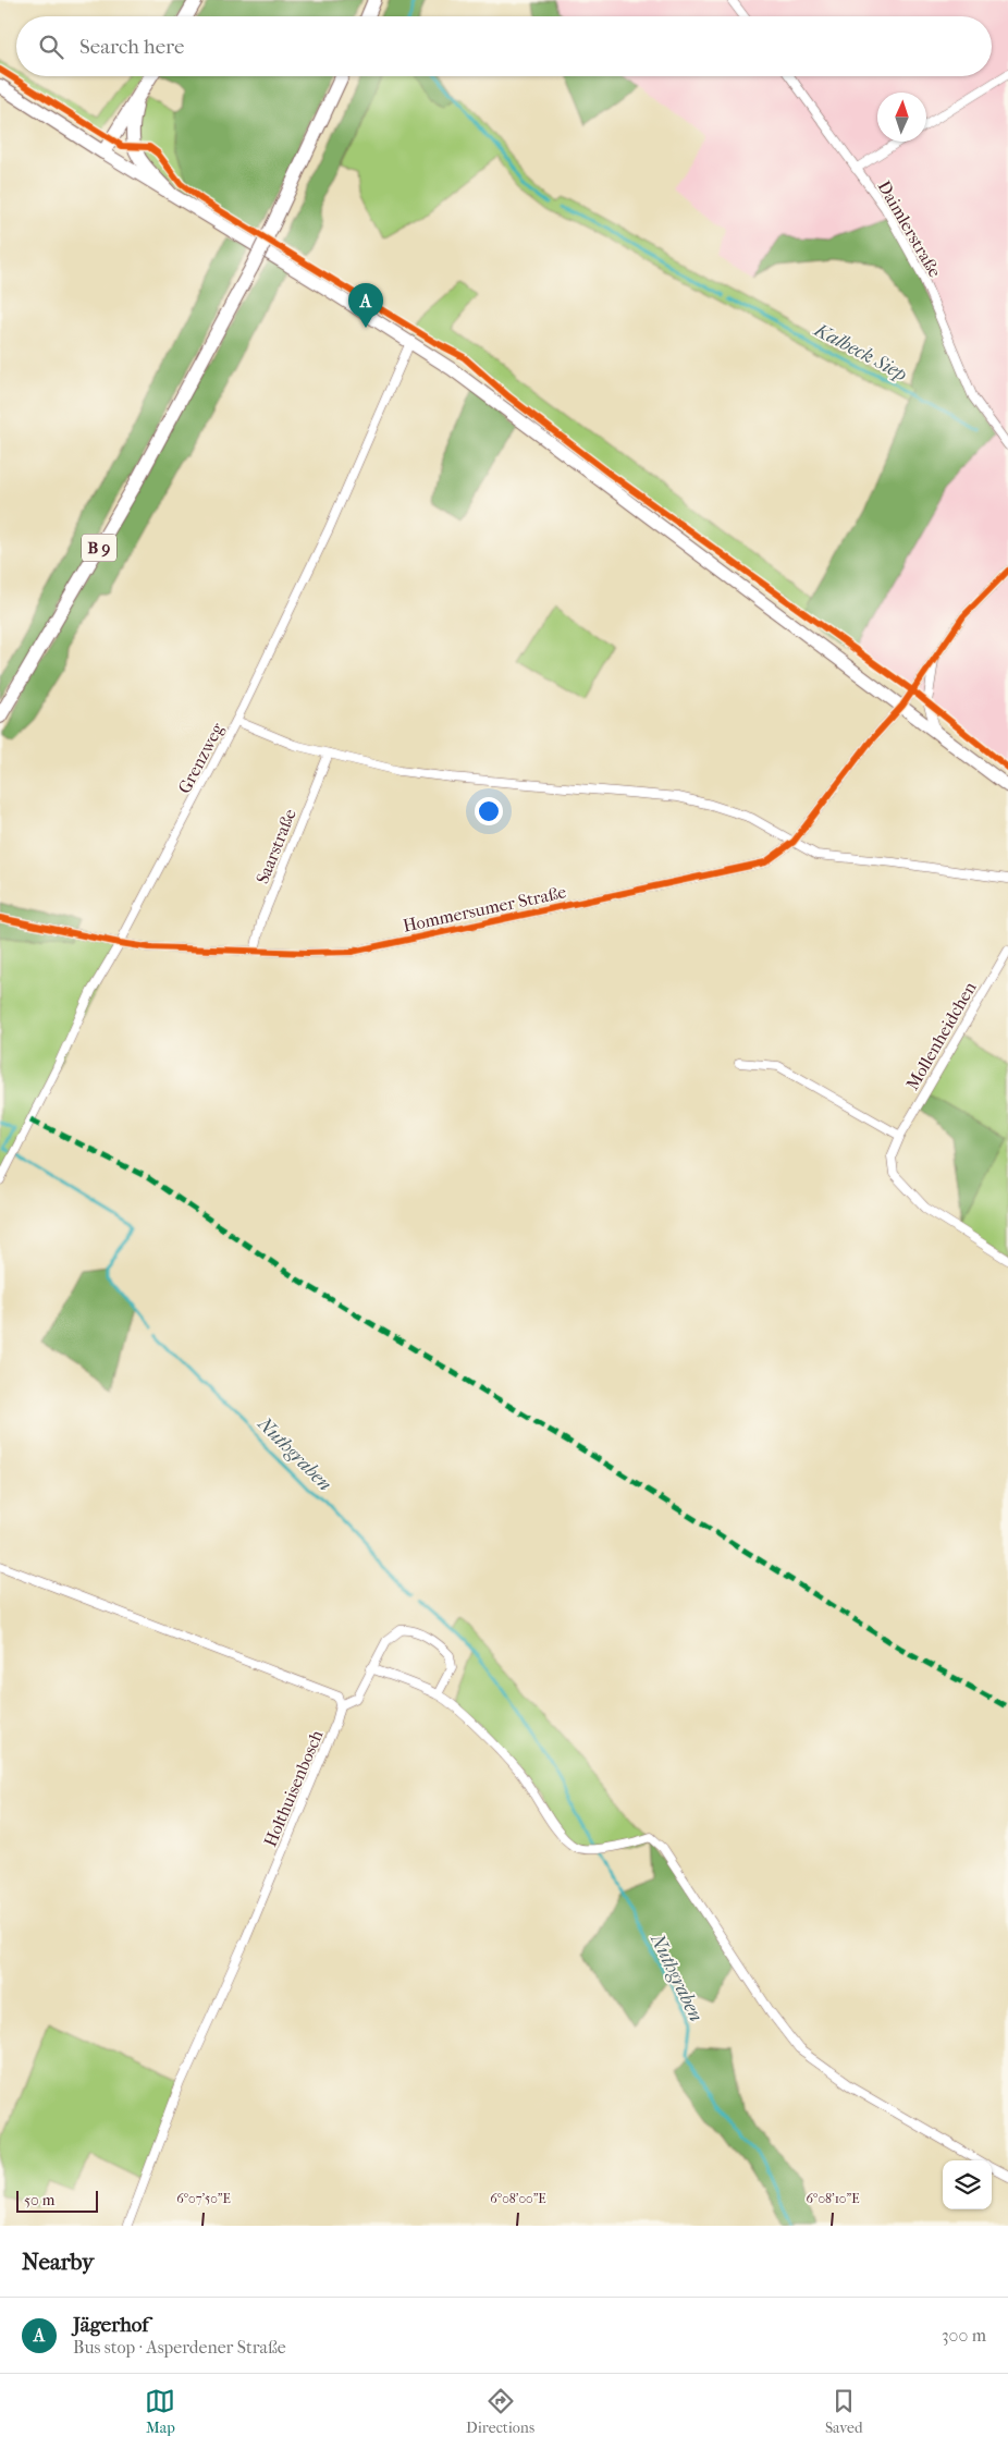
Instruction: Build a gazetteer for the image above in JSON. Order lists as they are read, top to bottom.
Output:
{
  "streets": {
    "main road": ["B 9"],
    "street": [
      "Daimlerstraße",
      "Grenzweg",
      "Saarstraße",
      "Hommersumer Straße",
      "Mollenheidchen",
      "Holthuisenbosch"
    ]
  },
  "crossings": [
    ["Grenzweg", "Hommersumer Straße"],
    ["Saarstraße", "Hommersumer Straße"]
  ],
  "water": ["Kalbeck Siep", "Nuthgraben"],
  "scale_bar": "50 m",
  "north": "top",
  "page": {
    "search": "Search here",
    "pins": "A",
    "scale": "50 m",
    "heading": "Nearby",
    "list": [
      {
        "mark": "A",
        "name": "Jägerhof",
        "note": "Bus stop · Asperdener Straße",
        "value": "300 m"
      }
    ],
    "nav": ["Map", "Directions", "Saved"]
  },
  "coordinates": ["6°07'50\"E", "6°08'00\"E", "6°08'10\"E"]
}
